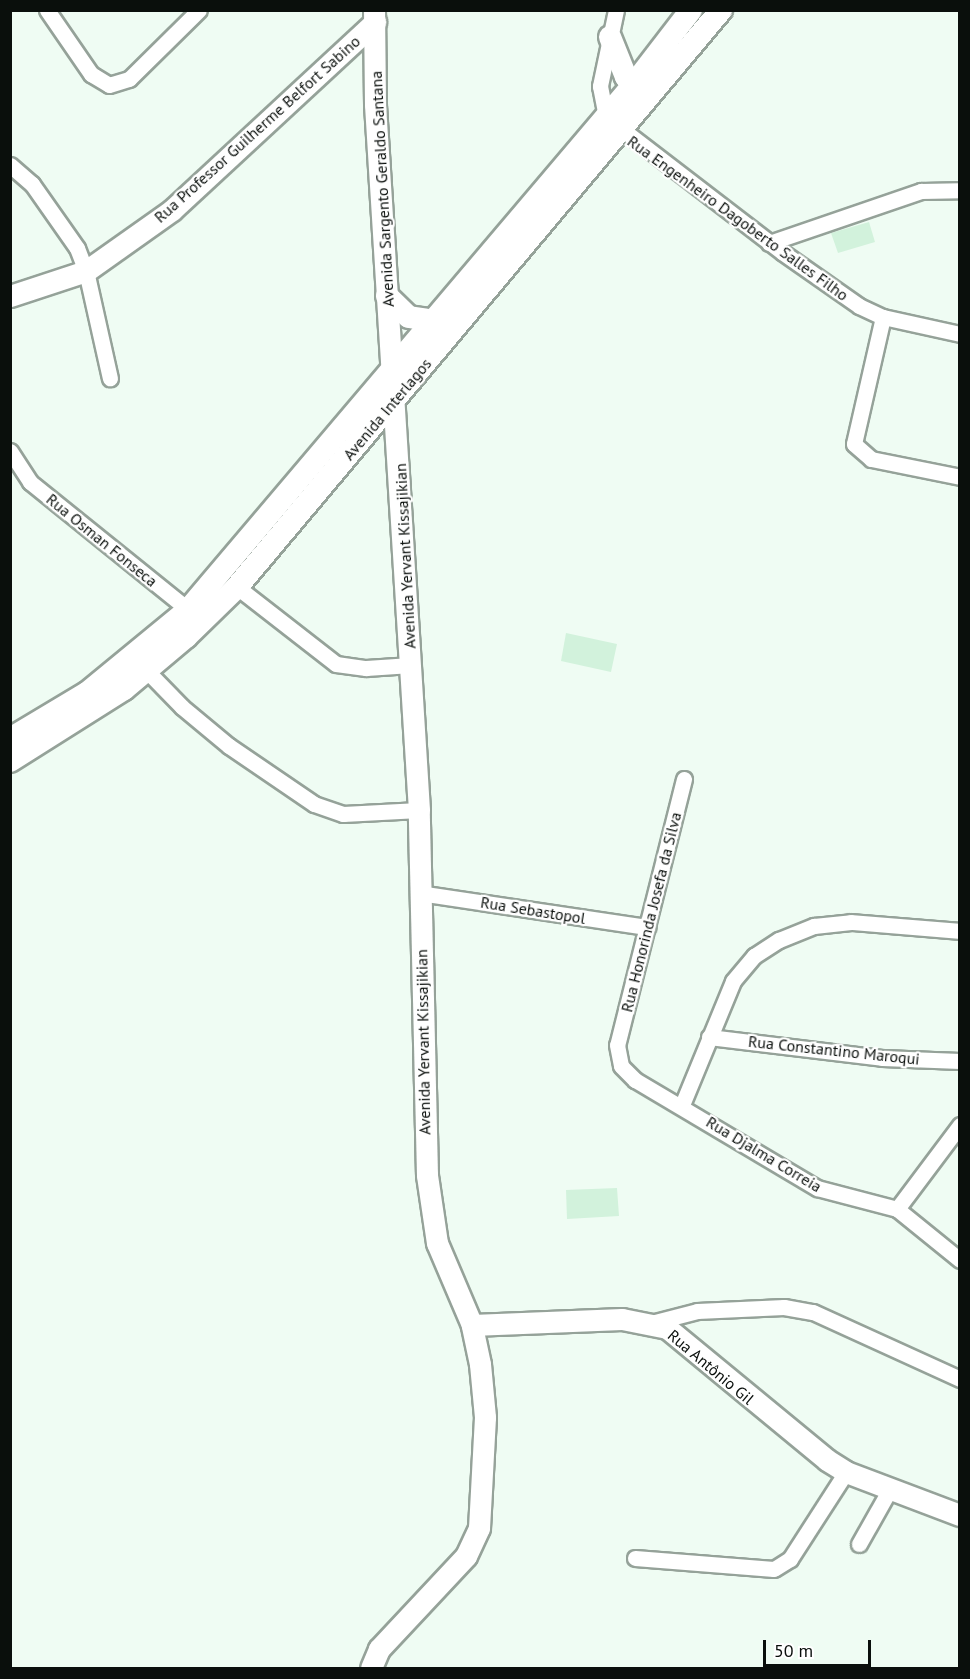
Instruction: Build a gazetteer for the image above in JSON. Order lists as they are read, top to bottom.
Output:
{
  "streets": {
    "main road": ["Avenida Interlagos"],
    "street": [
      "Rua Professor Guilherme Belfort Sabino",
      "Avenida Sargento Geraldo Santana",
      "Rua Engenheiro Dagoberto Salles Filho",
      "Rua Osman Fonseca",
      "Avenida Yervant Kissajikian",
      "Rua Sebastopol",
      "Rua Honorinda Josefa da Silva",
      "Rua Constantino Maroqui",
      "Rua Djalma Correia",
      "Rua Antônio Gil"
    ]
  },
  "crossings": [
    ["Rua Professor Guilherme Belfort Sabino", "Avenida Sargento Geraldo Santana"],
    ["Avenida Sargento Geraldo Santana", "Avenida Interlagos"],
    ["Avenida Sargento Geraldo Santana", "Avenida Yervant Kissajikian"],
    ["Rua Engenheiro Dagoberto Salles Filho", "Avenida Interlagos"],
    ["Avenida Interlagos", "Rua Osman Fonseca"],
    ["Avenida Interlagos", "Avenida Yervant Kissajikian"],
    ["Avenida Yervant Kissajikian", "Rua Sebastopol"],
    ["Avenida Yervant Kissajikian", "Rua Antônio Gil"],
    ["Rua Sebastopol", "Rua Honorinda Josefa da Silva"],
    ["Rua Honorinda Josefa da Silva", "Rua Djalma Correia"]
  ],
  "scale_bar": "50 m"
}
